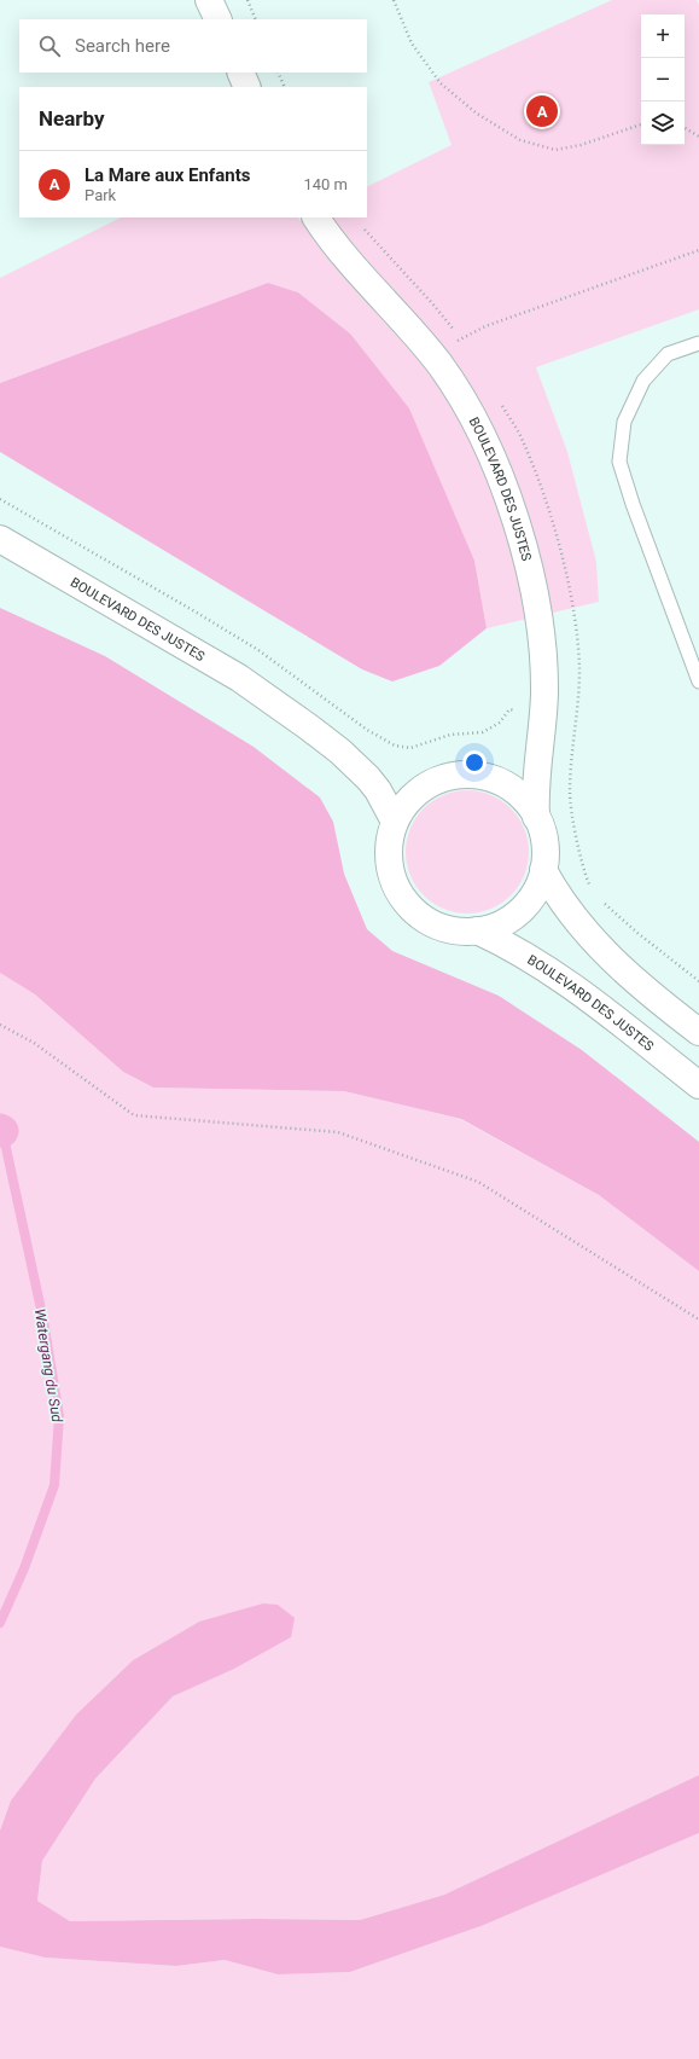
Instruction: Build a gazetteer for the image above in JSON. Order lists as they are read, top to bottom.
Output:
{
  "streets": {
    "street": ["BOULEVARD DES JUSTES"]
  },
  "water": ["Watergang du Sud"],
  "page": {
    "map_buttons": ["+", "−"],
    "search": "Search here",
    "heading": "Nearby",
    "pins": "A",
    "list": [
      {
        "mark": "A",
        "name": "La Mare aux Enfants",
        "note": "Park",
        "value": "140 m"
      }
    ]
  }
}
